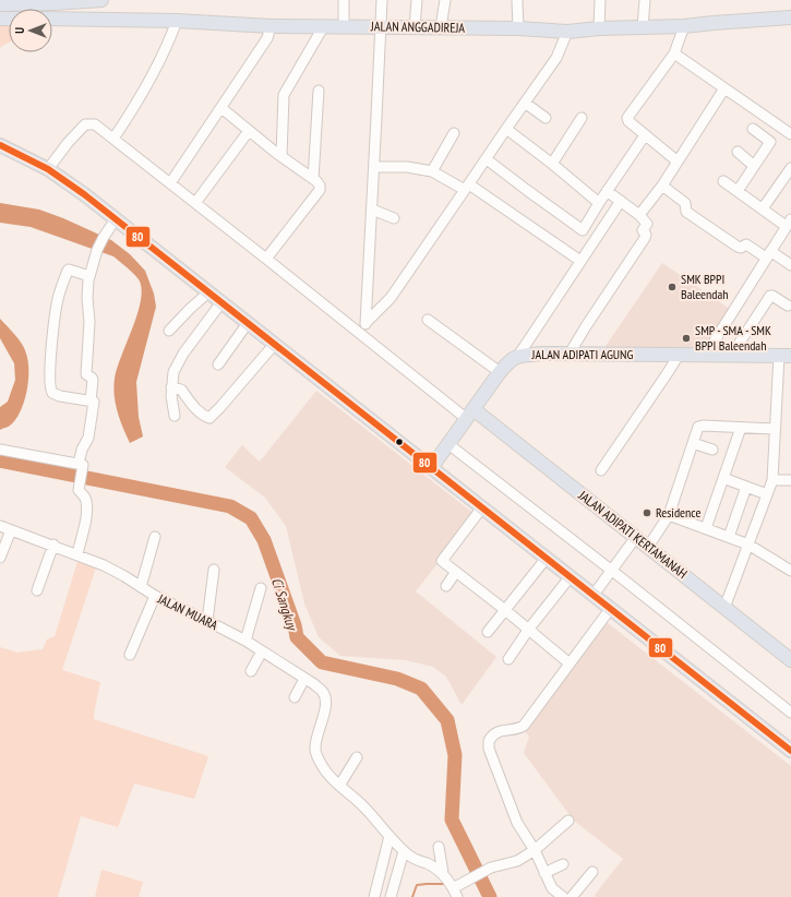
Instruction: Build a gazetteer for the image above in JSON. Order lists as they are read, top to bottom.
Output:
{
  "streets": {
    "main road": ["JALAN ANGGADIREJA", "JALAN ADIPATI AGUNG", "JALAN ADIPATI KERTAMANAH"],
    "street": ["JALAN MUARA"]
  },
  "crossings": [
    ["JALAN ADIPATI AGUNG", "JALAN ADIPATI KERTAMANAH"]
  ],
  "water": ["Ci Sangkuy"],
  "places": ["SMK BPPI Baleendah", "SMP - SMA - SMK BPPI Baleendah", "Residence"],
  "lines": ["transit line 80"],
  "north": "left"
}
